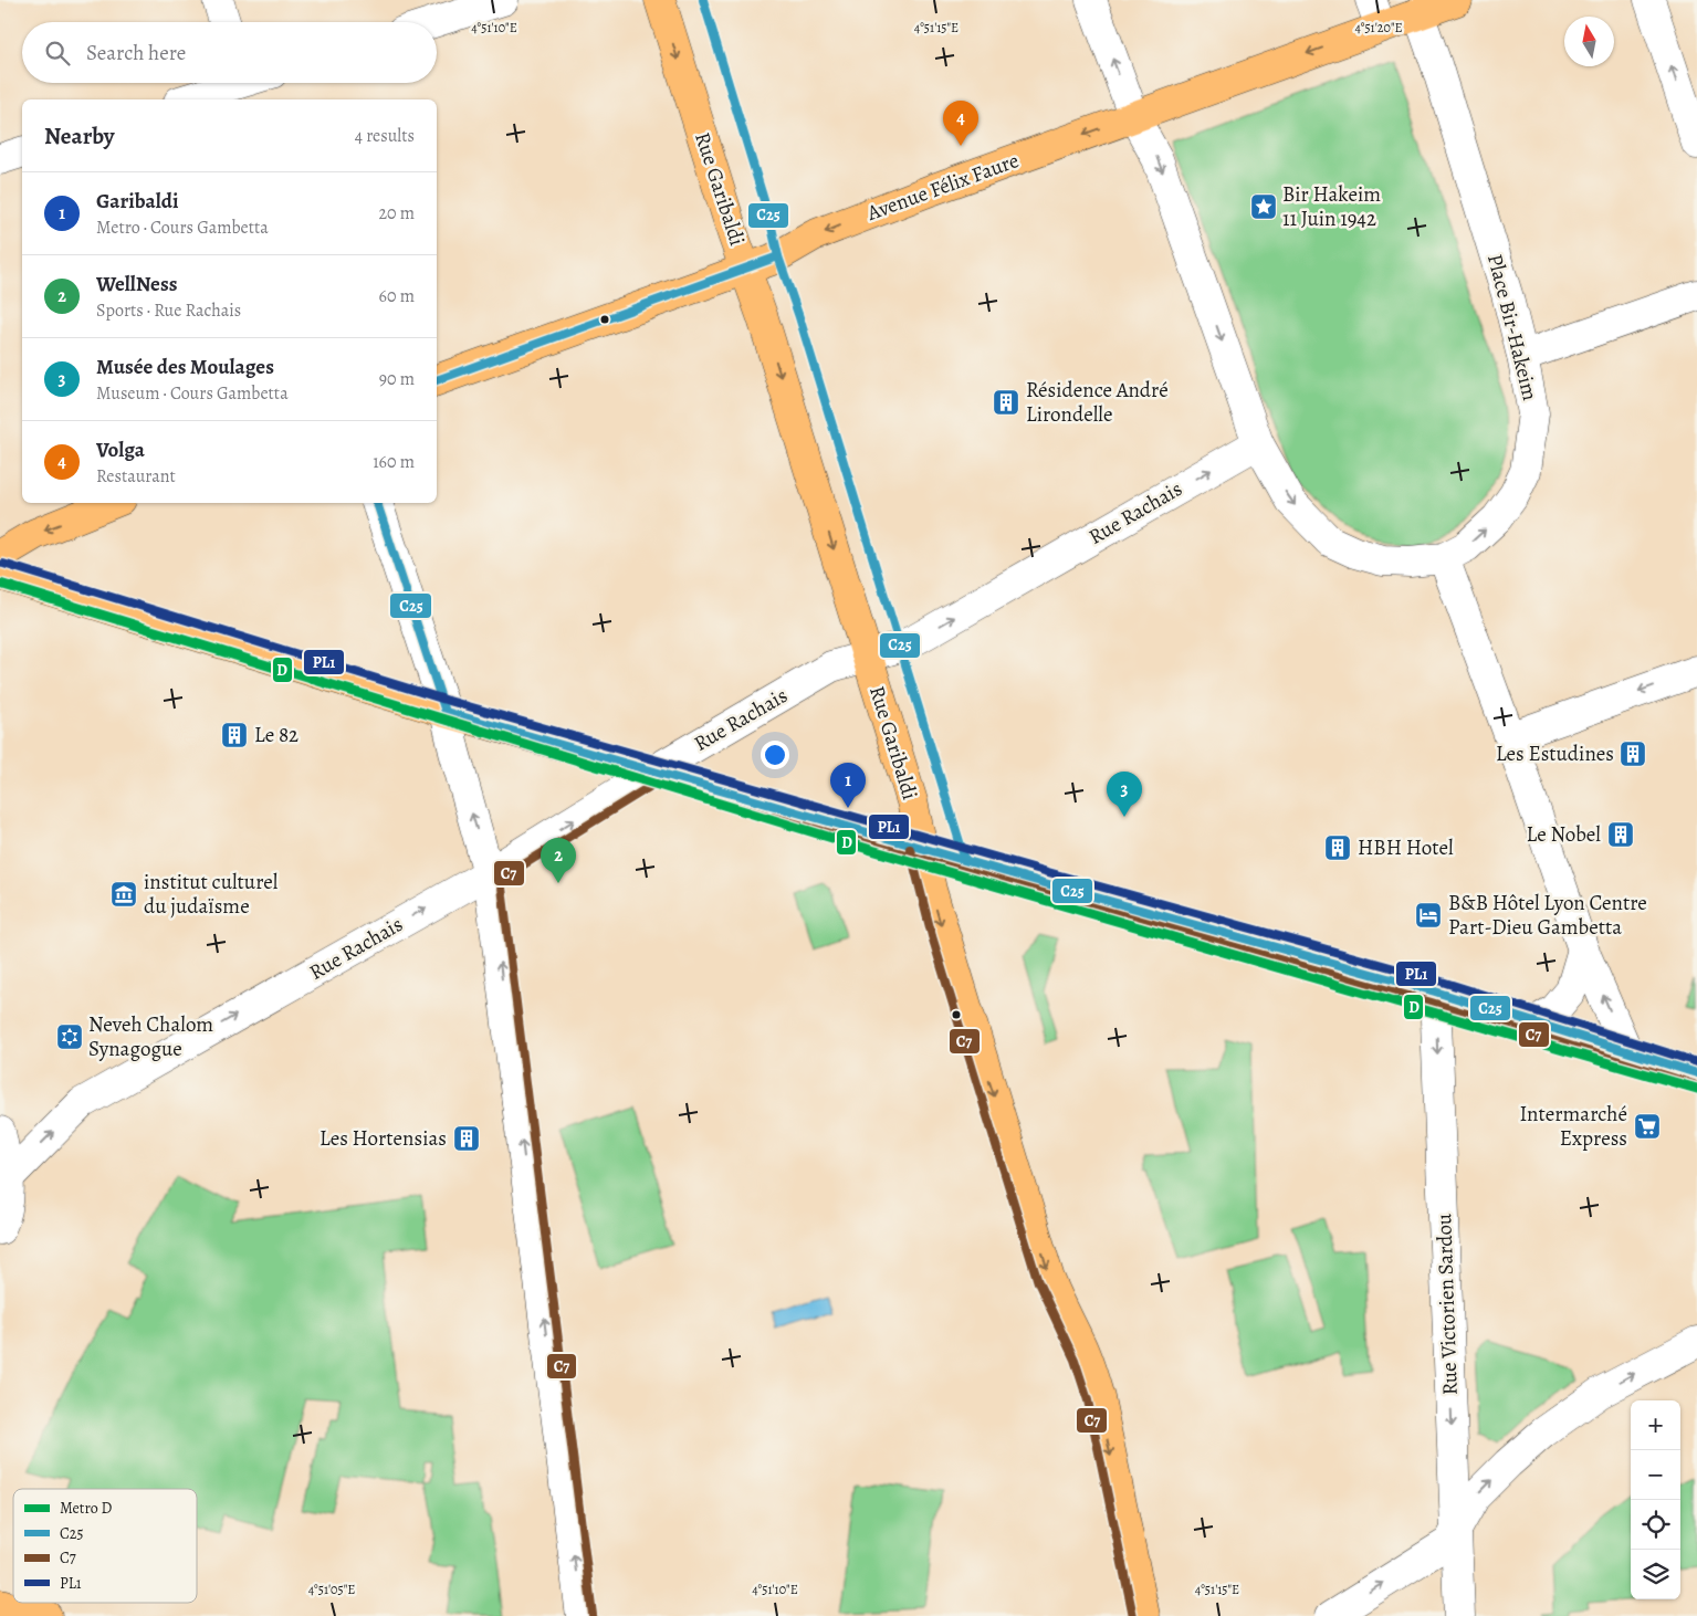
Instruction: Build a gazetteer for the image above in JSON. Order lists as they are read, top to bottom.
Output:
{
  "streets": {
    "main road": ["Avenue Félix Faure", "Rue Garibaldi"],
    "street": ["Place Bir-Hakeim", "Rue Rachais", "Rue Victorien Sardou"]
  },
  "crossings": [
    ["Avenue Félix Faure", "Rue Garibaldi"],
    ["Avenue Félix Faure", "Place Bir-Hakeim"],
    ["Rue Garibaldi", "Rue Rachais"],
    ["Place Bir-Hakeim", "Rue Rachais"]
  ],
  "one_way": [
    "Avenue Félix Faure",
    "Rue Garibaldi",
    "Rue Rachais",
    "Rue Victorien Sardou"
  ],
  "places": {
    "place": ["Bir Hakeim 11 Juin 1942"],
    "building": [
      "Résidence André Lirondelle",
      "Le 82",
      "Les Estudines",
      "Le Nobel",
      "HBH Hotel",
      "Les Hortensias"
    ],
    "museum": ["institut culturel du judaïsme"],
    "hotel": ["B&B Hôtel Lyon Centre Part-Dieu Gambetta"],
    "synagogue": ["Neveh Chalom Synagogue"],
    "supermarket": ["Intermarché Express"]
  },
  "lines": [
    "transit line C25",
    "transit line PL1",
    "metro line D",
    "transit line C7"
  ],
  "legend": [
    "Metro D",
    "C25",
    "C7",
    "PL1"
  ],
  "north": "top",
  "page": {
    "search": "Search here",
    "heading": ["Nearby", "4 results"],
    "pins": [
      "4",
      "1",
      "3",
      "2"
    ],
    "list": [
      {
        "mark": "1",
        "name": "Garibaldi",
        "note": "Metro · Cours Gambetta",
        "value": "20 m"
      },
      {
        "mark": "2",
        "name": "WellNess",
        "note": "Sports · Rue Rachais",
        "value": "60 m"
      },
      {
        "mark": "3",
        "name": "Musée des Moulages",
        "note": "Museum · Cours Gambetta",
        "value": "90 m"
      },
      {
        "mark": "4",
        "name": "Volga",
        "note": "Restaurant",
        "value": "160 m"
      }
    ],
    "map_buttons": ["+", "−"]
  },
  "coordinates": [
    "4°51'10\"E",
    "4°51'15\"E",
    "4°51'20\"E",
    "4°51'05\"E"
  ]
}
